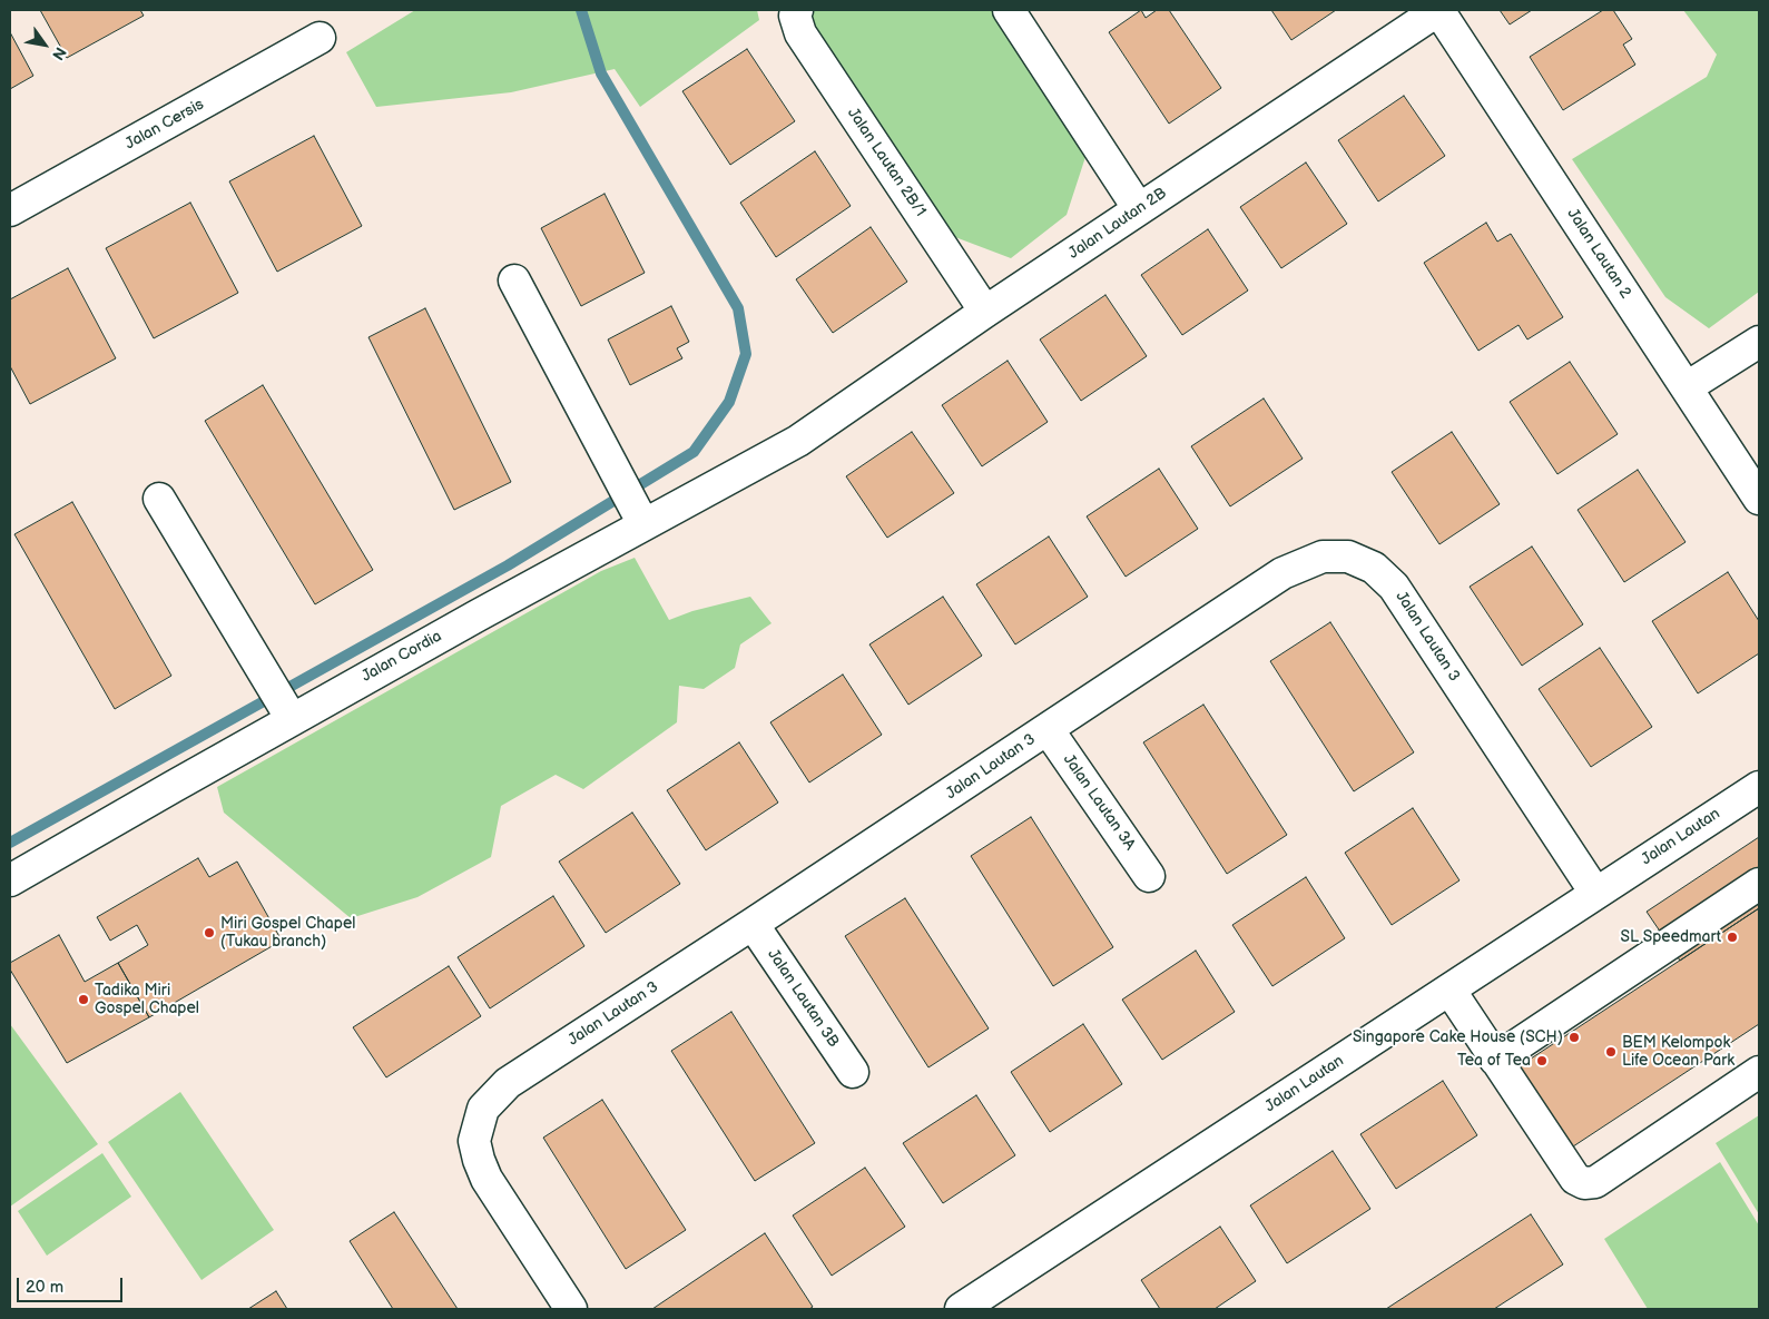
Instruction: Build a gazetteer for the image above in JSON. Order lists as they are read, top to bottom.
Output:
{
  "streets": {
    "street": [
      "Jalan Cersis",
      "Jalan Lautan 2B/1",
      "Jalan Lautan 2B",
      "Jalan Lautan 2",
      "Jalan Lautan 3",
      "Jalan Cordia",
      "Jalan Lautan 3A",
      "Jalan Lautan",
      "Jalan Lautan 3B"
    ]
  },
  "crossings": [
    ["Jalan Lautan 2B/1", "Jalan Lautan 2B"],
    ["Jalan Lautan 2B", "Jalan Lautan 2"],
    ["Jalan Lautan 2B", "Jalan Cordia"],
    ["Jalan Lautan 3", "Jalan Lautan 3A"],
    ["Jalan Lautan 3", "Jalan Lautan"],
    ["Jalan Lautan 3", "Jalan Lautan 3B"]
  ],
  "places": [
    "Miri Gospel Chapel (Tukau branch)",
    "SL Speedmart",
    "Tadika Miri Gospel Chapel",
    "Singapore Cake House (SCH)",
    "BEM Kelompok Life Ocean Park",
    "Tea of Tea"
  ],
  "scale_bar": "20 m",
  "north": "bottom right"
}
